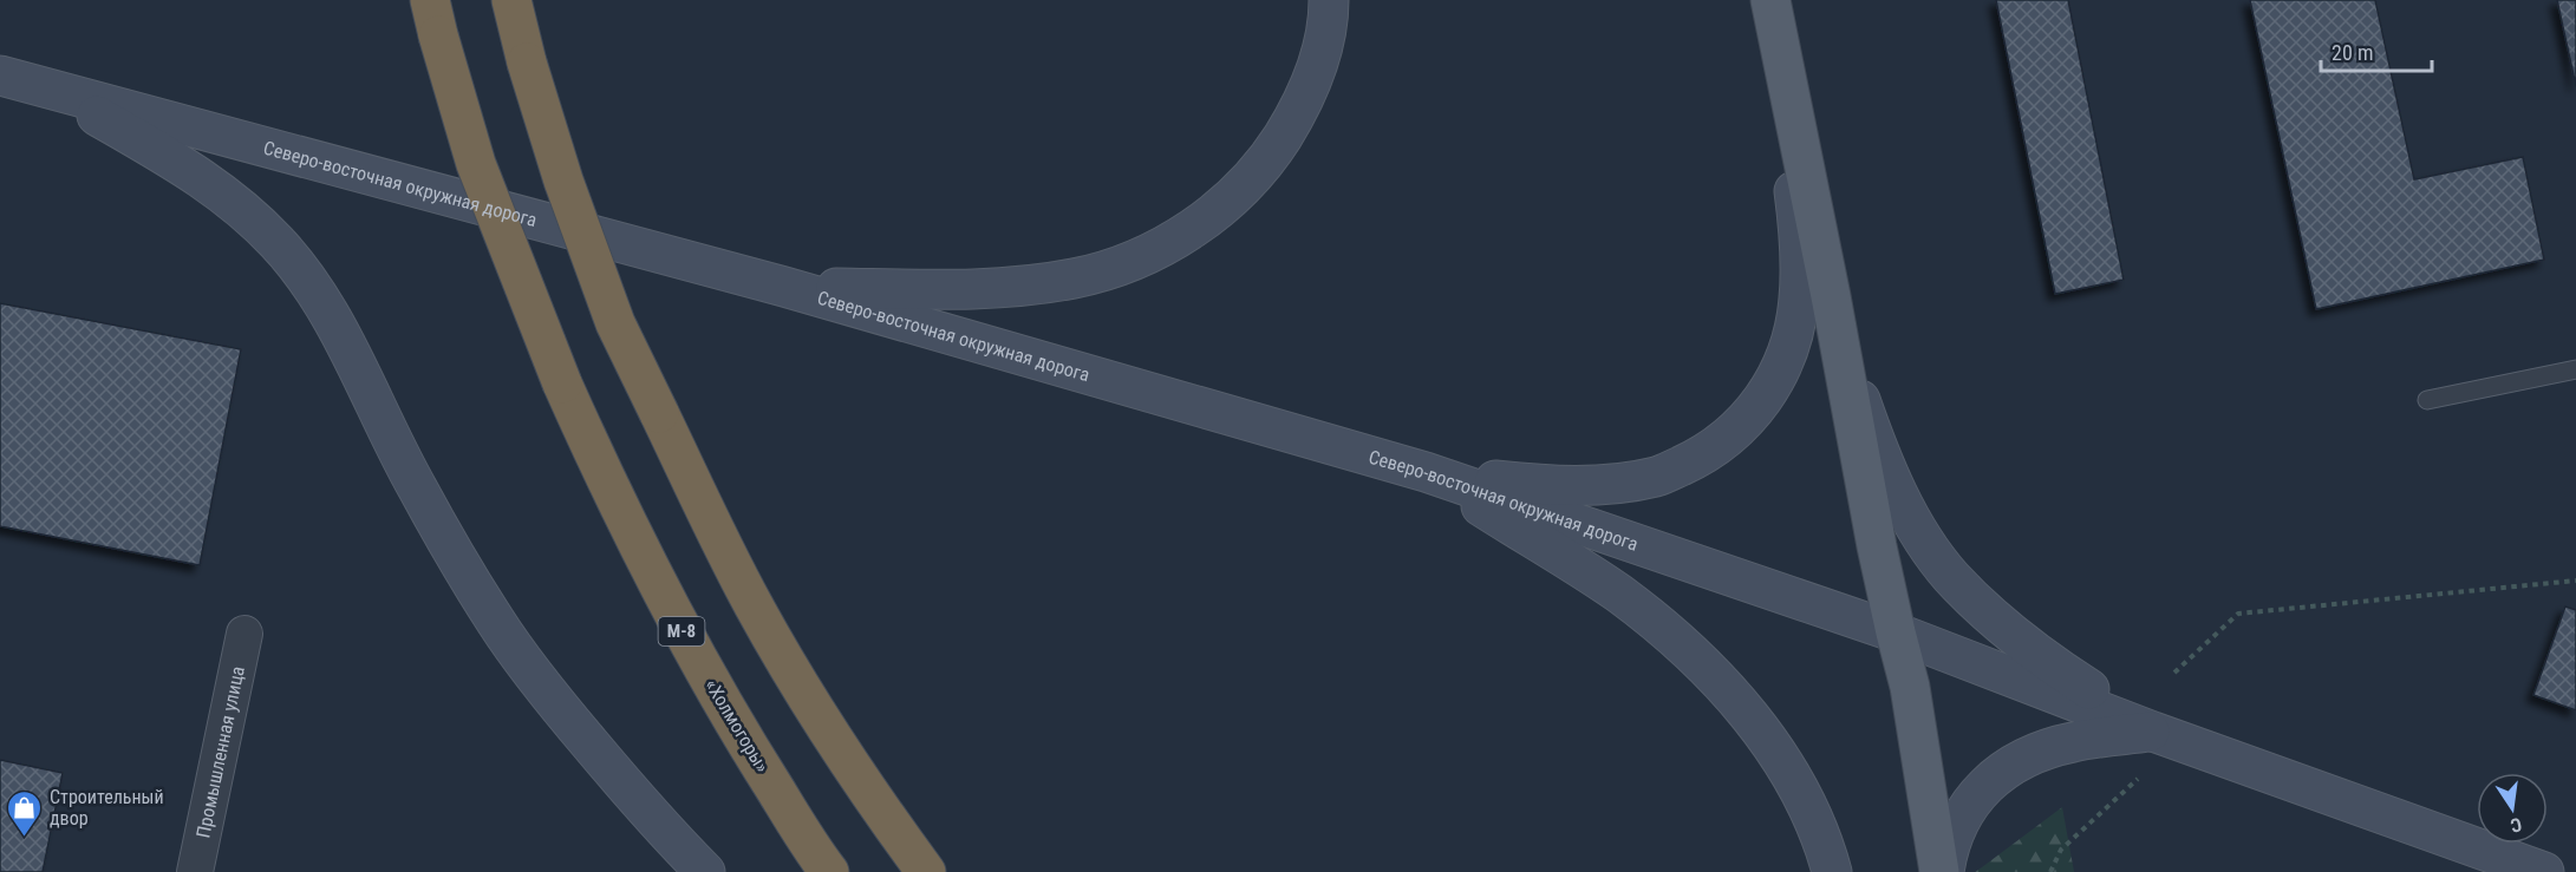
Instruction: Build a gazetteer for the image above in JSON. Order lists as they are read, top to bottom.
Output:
{
  "streets": {
    "highway": ["М-8", "«Холмогоры»"],
    "main road": ["Северо-восточная окружная дорога"],
    "street": ["Промышленная улица"]
  },
  "places": {
    "shop": ["Строительный двор"]
  },
  "scale_bar": "20 m",
  "north": "bottom"
}
